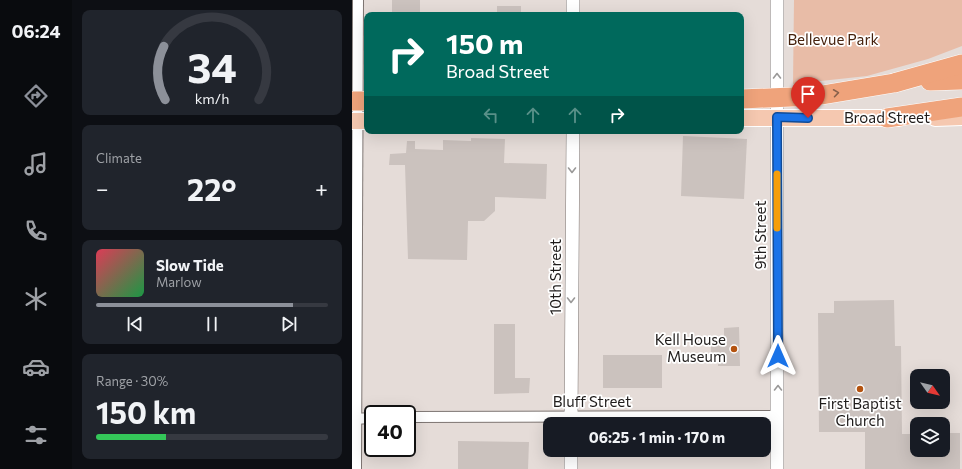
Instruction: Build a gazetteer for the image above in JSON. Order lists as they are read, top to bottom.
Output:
{
  "streets": {
    "main road": ["Broad Street"],
    "street": ["9th Street", "10th Street", "Bluff Street"]
  },
  "crossings": [
    ["Broad Street", "9th Street"],
    ["9th Street", "Bluff Street"]
  ],
  "one_way": ["9th Street", "10th Street"],
  "parks": ["Bellevue Park"],
  "places": ["Kell House Museum", "First Baptist Church"],
  "north": "bottom right",
  "page": {
    "tabs": "06:24",
    "turn": ["150 m", "Broad Street"],
    "tile": [
      "Climate",
      ["Range · 30%", "150 km"]
    ],
    "heat": ["−", "22°", "+"],
    "song": ["Slow Tide", "Marlow"],
    "limit": "40",
    "trip": "06:25 · 1 min · 170 m",
    "gauge": ["34", "km/h"]
  }
}
